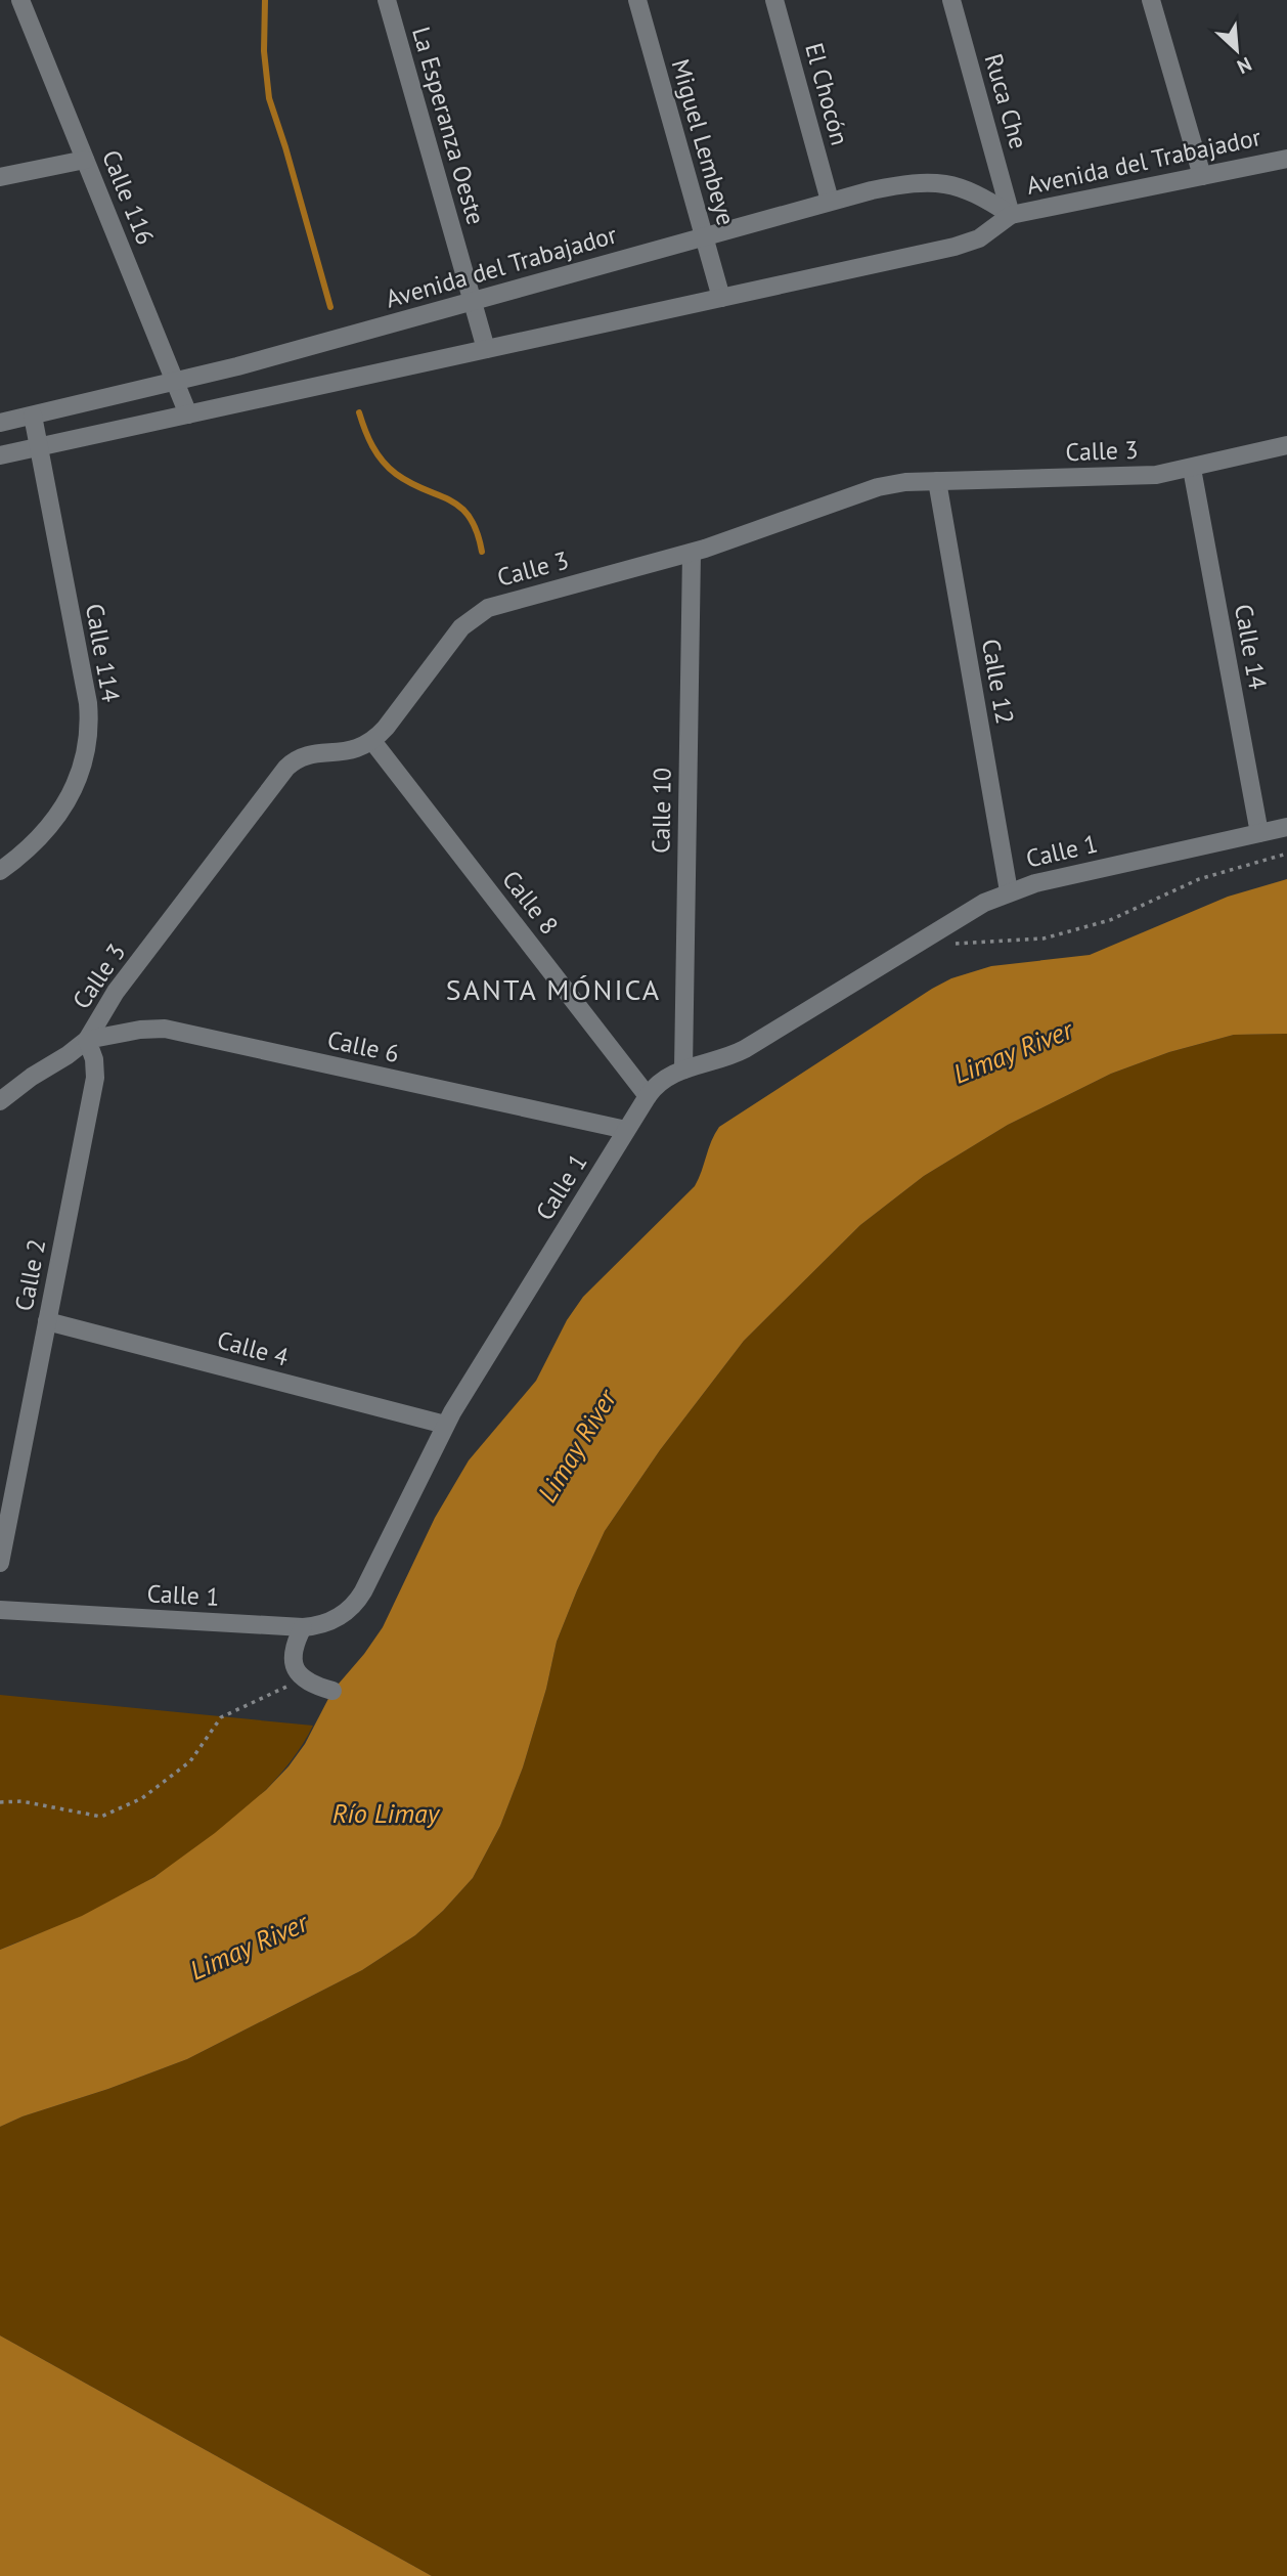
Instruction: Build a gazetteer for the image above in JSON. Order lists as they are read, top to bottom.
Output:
{
  "streets": {
    "street": [
      "El Chocón",
      "Ruca Che",
      "La Esperanza Oeste",
      "Miguel Lembeye",
      "Avenida del Trabajador",
      "Calle 116",
      "Calle 3",
      "Calle 14",
      "Calle 114",
      "Calle 12",
      "Calle 10",
      "Calle 1",
      "Calle 8",
      "Calle 6",
      "Calle 2",
      "Calle 4"
    ]
  },
  "crossings": [
    ["El Chocón", "Avenida del Trabajador"],
    ["Ruca Che", "Avenida del Trabajador"],
    ["La Esperanza Oeste", "Avenida del Trabajador"],
    ["Miguel Lembeye", "Avenida del Trabajador"],
    ["Avenida del Trabajador", "Calle 116"],
    ["Avenida del Trabajador", "Calle 114"],
    ["Calle 3", "Calle 14"],
    ["Calle 3", "Calle 12"],
    ["Calle 3", "Calle 10"],
    ["Calle 3", "Calle 8"],
    ["Calle 3", "Calle 6"],
    ["Calle 3", "Calle 2"],
    ["Calle 14", "Calle 1"],
    ["Calle 12", "Calle 1"],
    ["Calle 10", "Calle 1"],
    ["Calle 1", "Calle 8"],
    ["Calle 1", "Calle 6"],
    ["Calle 1", "Calle 4"],
    ["Calle 6", "Calle 2"],
    ["Calle 2", "Calle 4"]
  ],
  "districts": ["SANTA MÓNICA"],
  "water": ["Limay River", "Río Limay"],
  "north": "bottom right"
}
